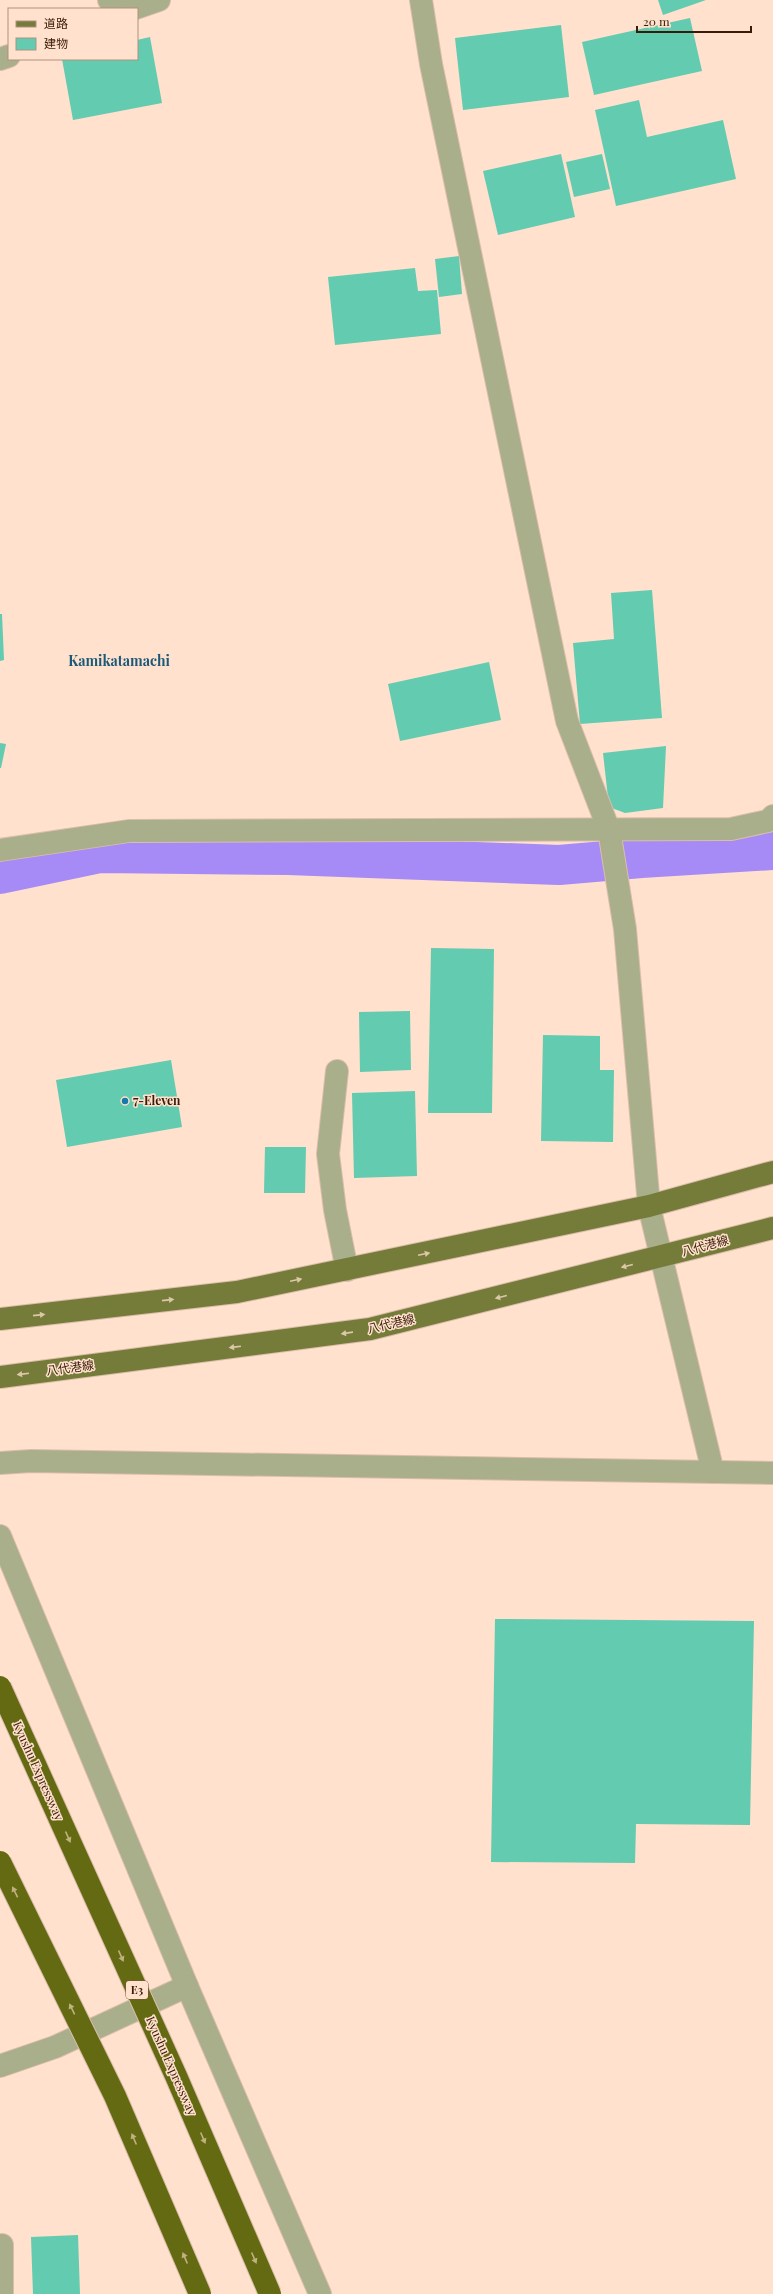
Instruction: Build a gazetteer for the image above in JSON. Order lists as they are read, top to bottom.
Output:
{
  "streets": {
    "highway": ["Kyushu Expressway", "E3"],
    "main road": ["八代港線"]
  },
  "districts": ["Kamikatamachi"],
  "places": ["7-Eleven"],
  "legend": ["道路", "建物"],
  "scale_bar": "20 m"
}
